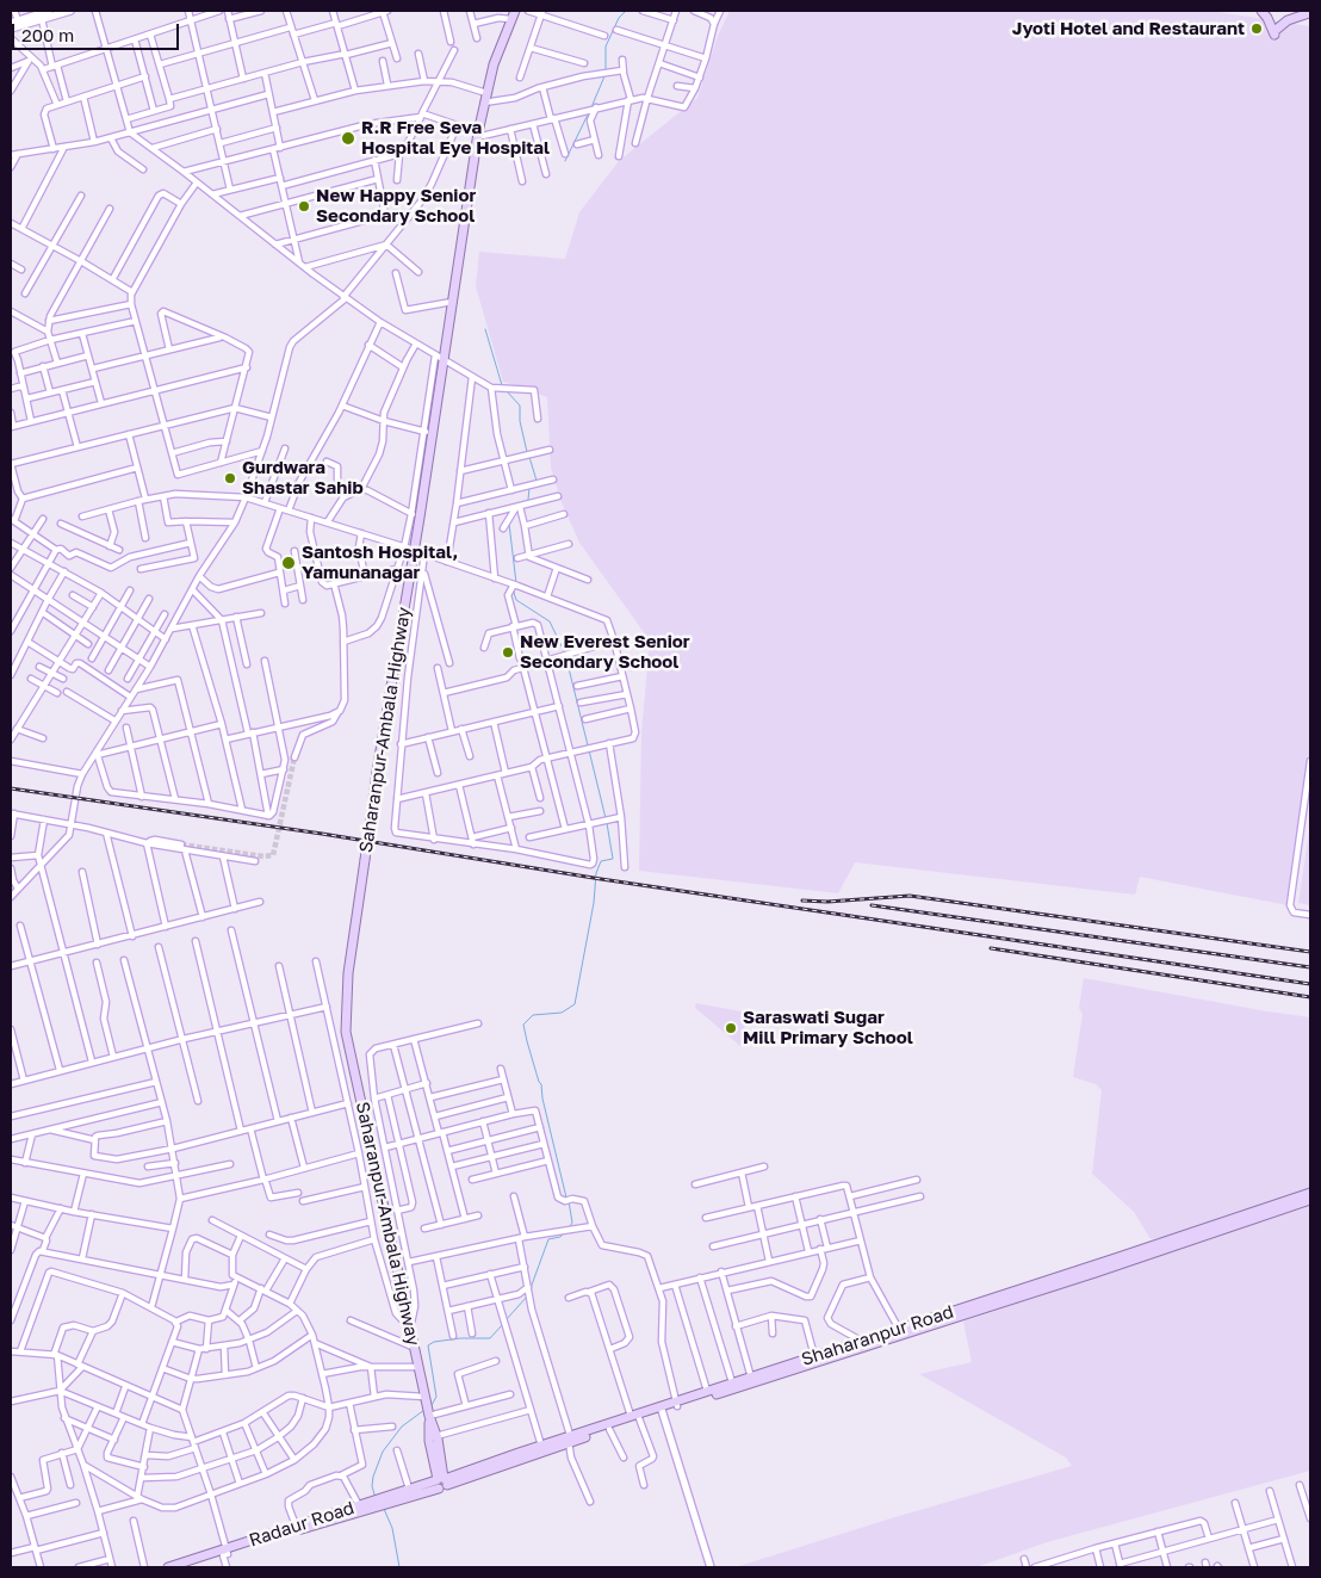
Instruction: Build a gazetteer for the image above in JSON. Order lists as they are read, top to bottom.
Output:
{
  "streets": {
    "main road": ["Saharanpur-Ambala Highway", "Shaharanpur Road", "Radaur Road"]
  },
  "crossings": [
    ["Saharanpur-Ambala Highway", "Shaharanpur Road"],
    ["Saharanpur-Ambala Highway", "Radaur Road"],
    ["Shaharanpur Road", "Radaur Road"]
  ],
  "places": [
    "Jyoti Hotel and Restaurant",
    "R.R Free Seva Hospital Eye Hospital",
    "New Happy Senior Secondary School",
    "Gurdwara Shastar Sahib",
    "Santosh Hospital, Yamunanagar",
    "New Everest Senior Secondary School",
    "Saraswati Sugar Mill Primary School"
  ],
  "scale_bar": "200 m"
}
